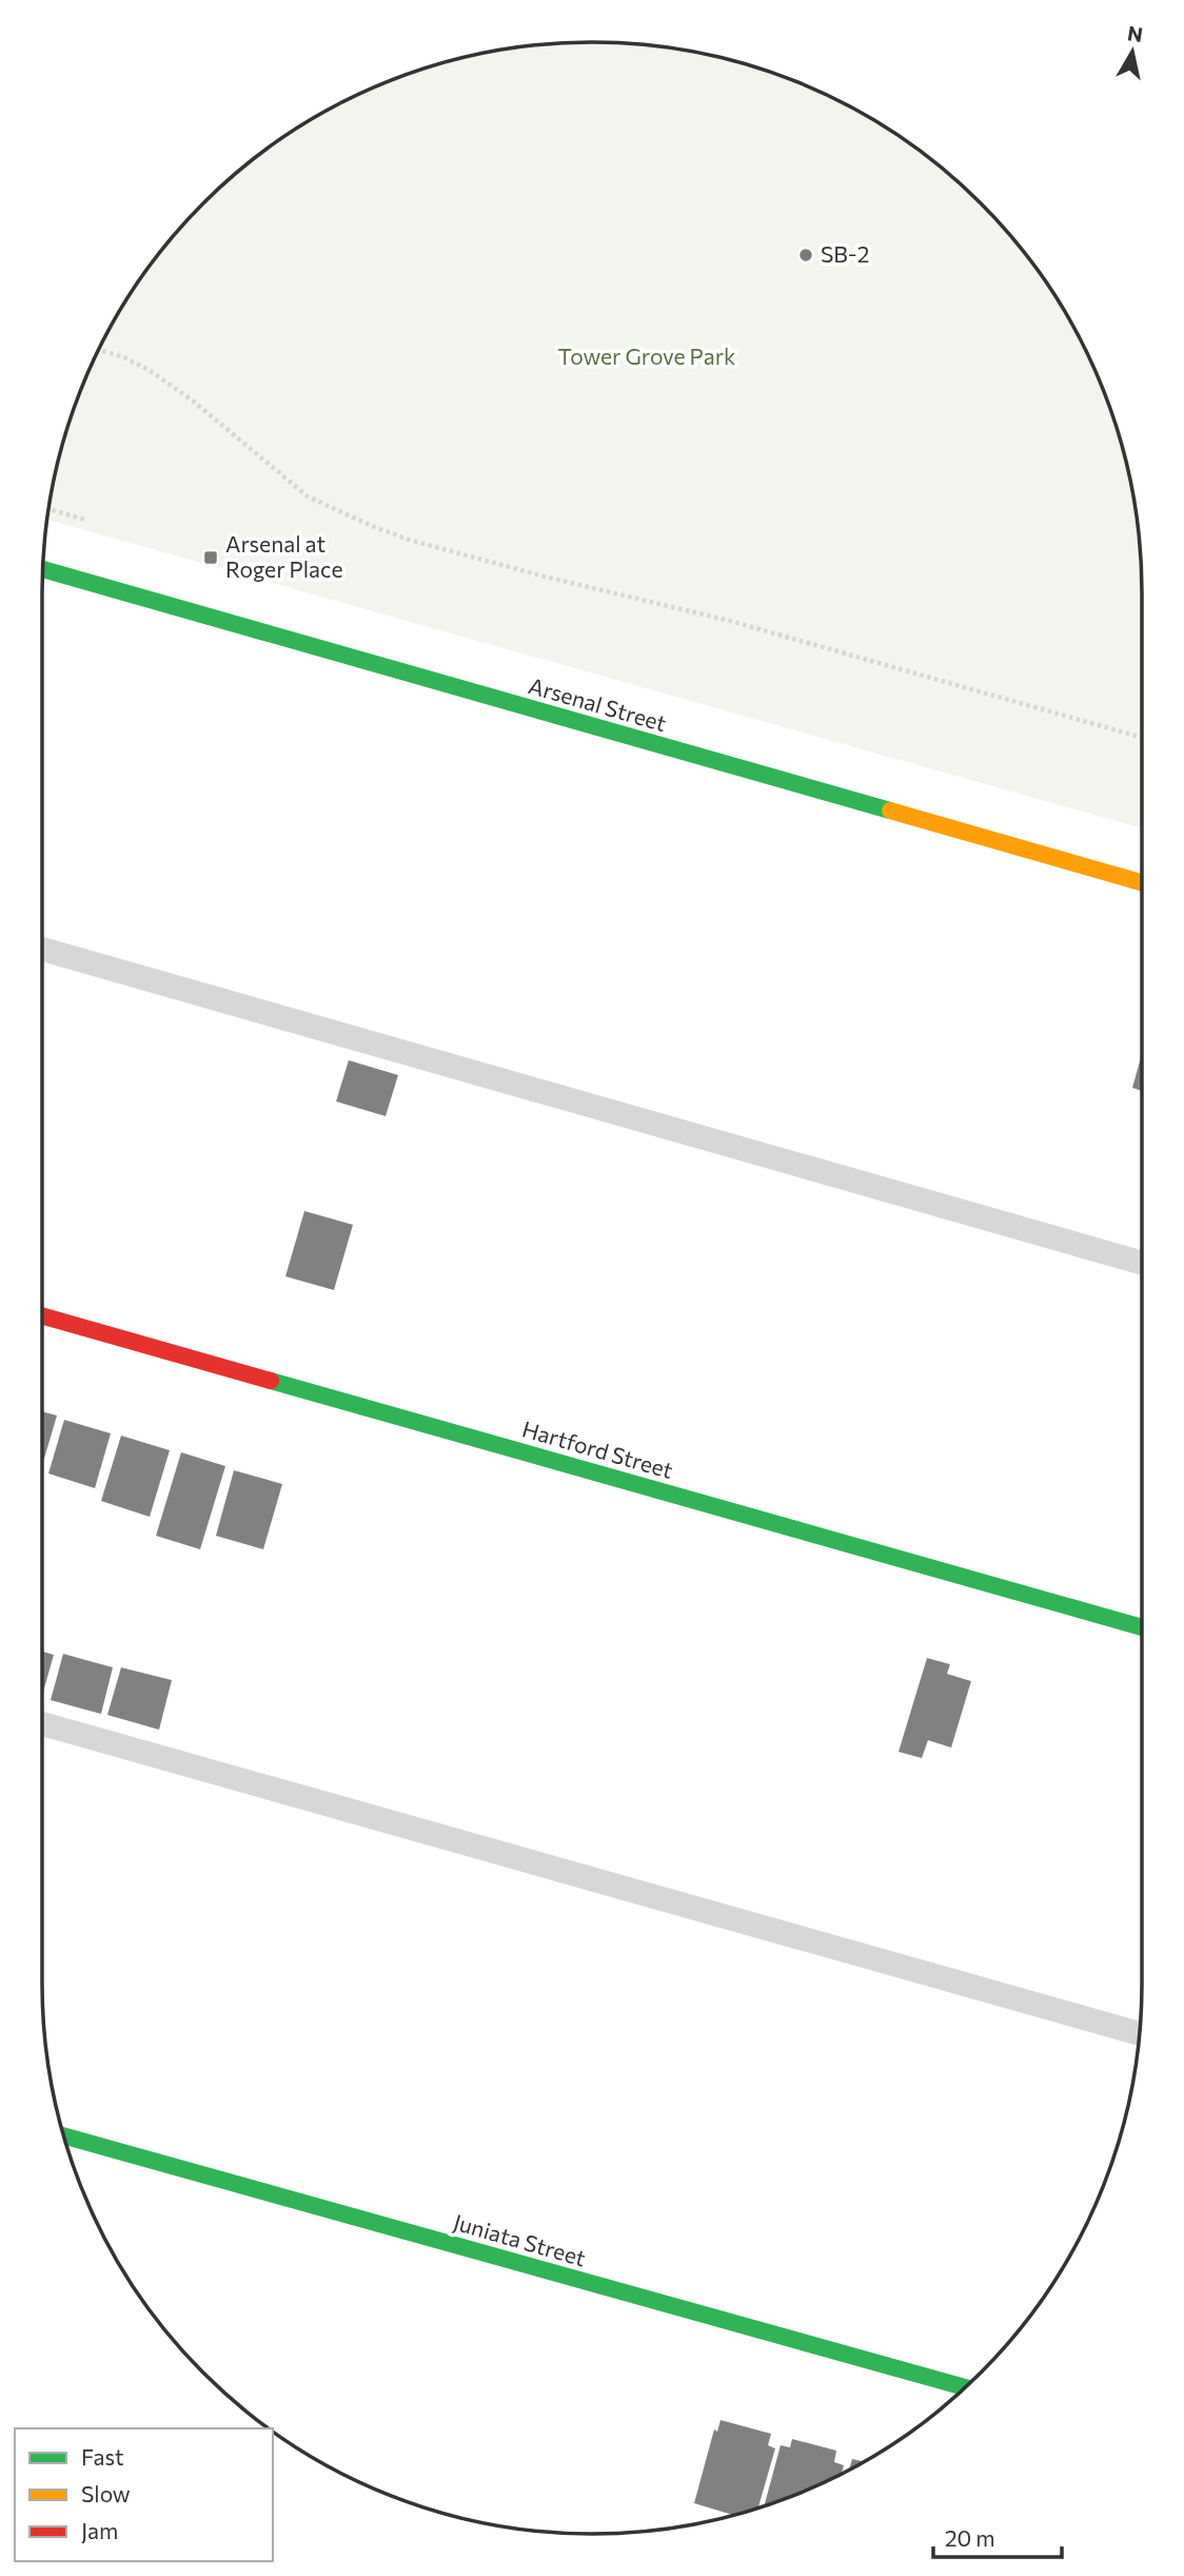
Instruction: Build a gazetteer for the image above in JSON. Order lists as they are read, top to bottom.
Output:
{
  "streets": {
    "street": ["Arsenal Street", "Hartford Street", "Juniata Street"]
  },
  "parks": ["Tower Grove Park"],
  "places": {
    "other": ["SB-2"],
    "transit": ["Arsenal at Roger Place"]
  },
  "legend": ["Fast", "Slow", "Jam"],
  "scale_bar": "20 m",
  "north": "top"
}
